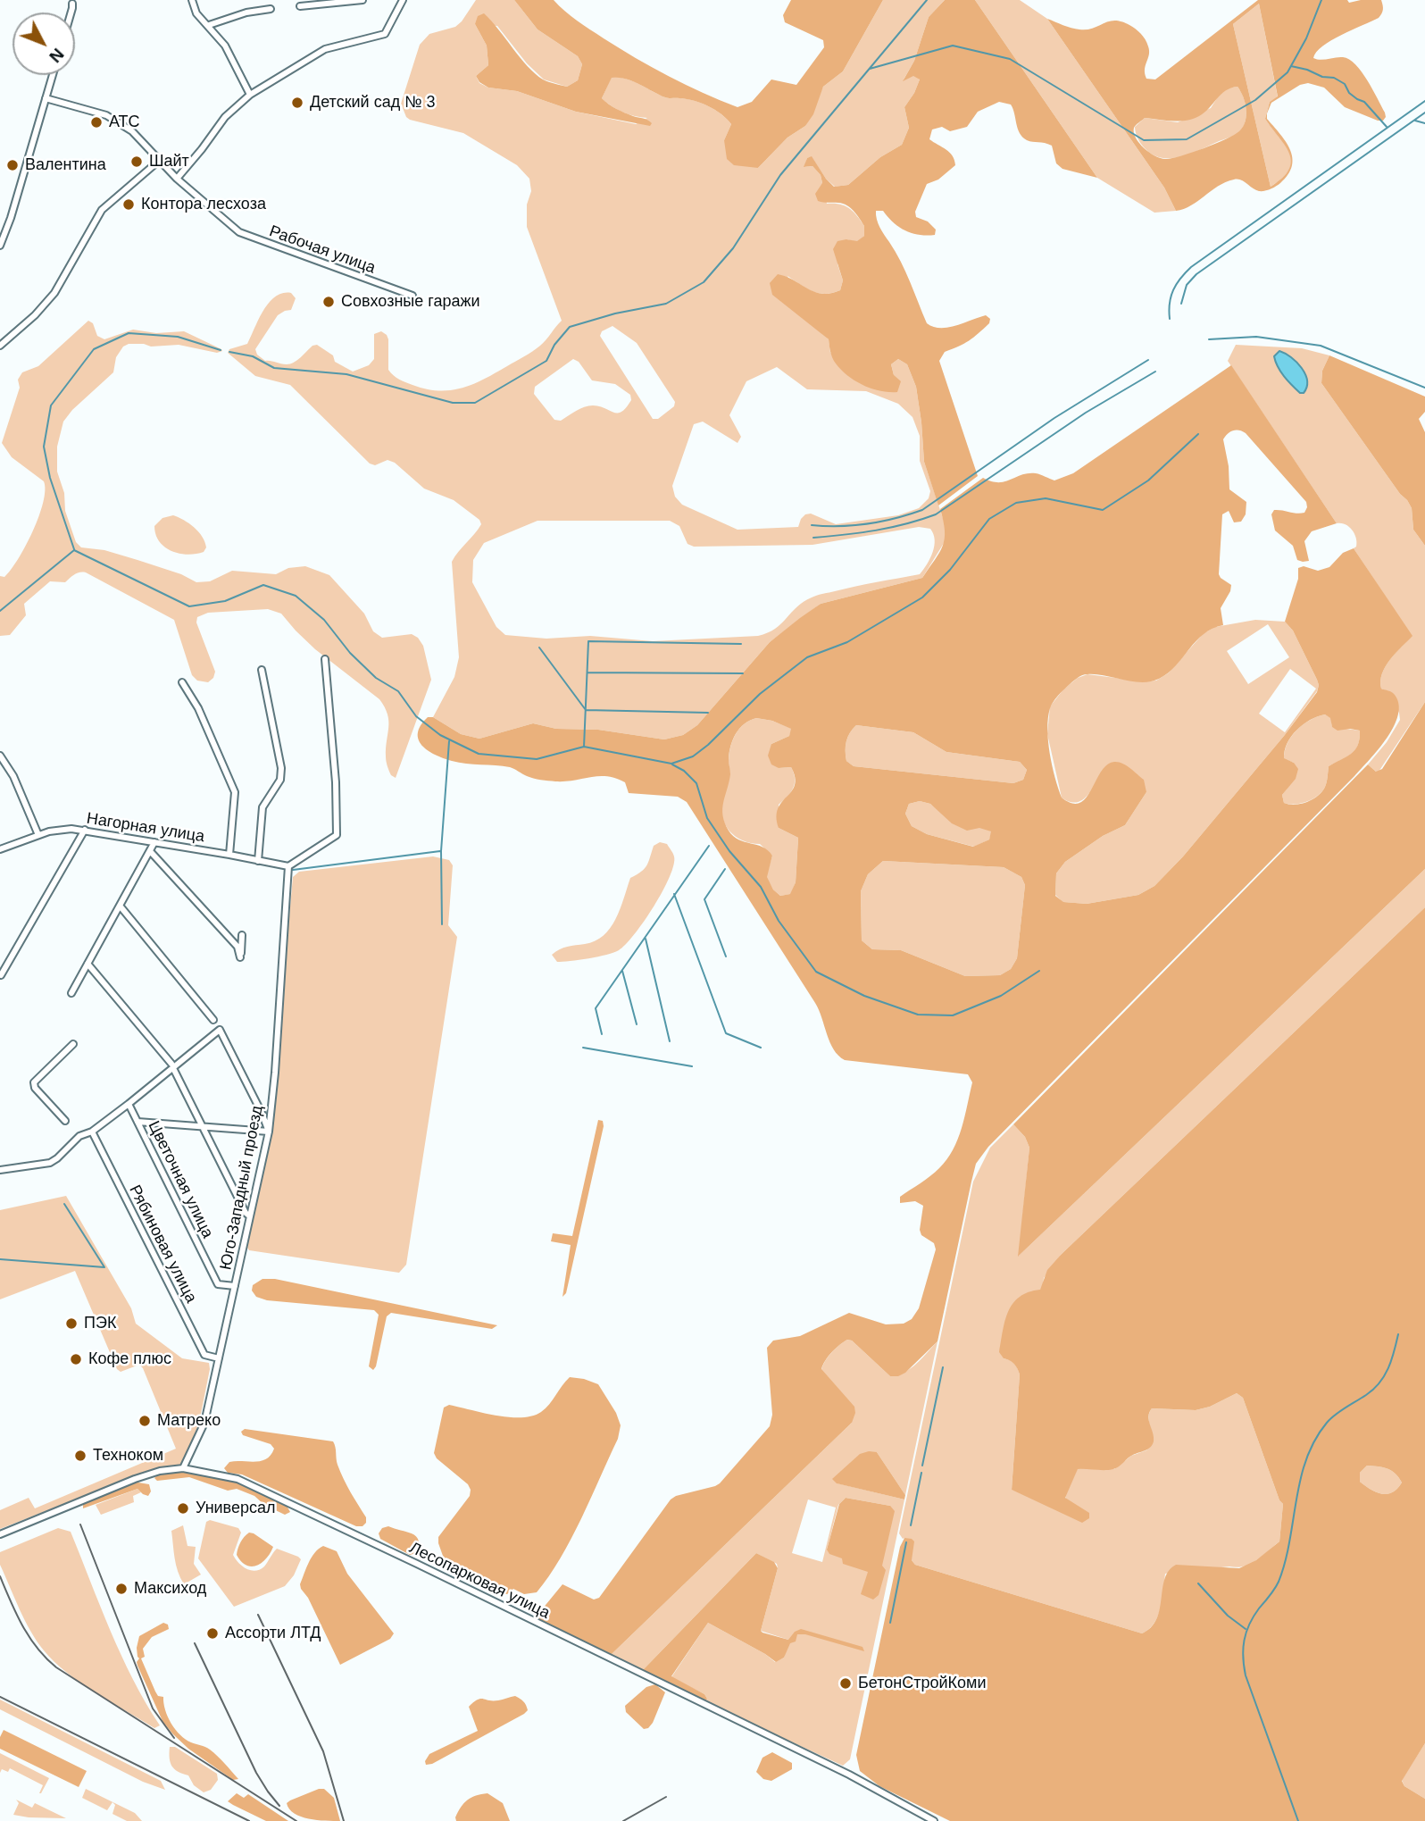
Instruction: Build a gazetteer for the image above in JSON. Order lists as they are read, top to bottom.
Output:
{
  "streets": {
    "street": [
      "Рабочая улица",
      "Нагорная улица",
      "Цветочная улица",
      "Юго-Западный проезд",
      "Рябиновая улица",
      "Лесопарковая улица"
    ]
  },
  "crossings": [
    ["Нагорная улица", "Юго-Западный проезд"],
    ["Цветочная улица", "Юго-Западный проезд"],
    ["Юго-Западный проезд", "Рябиновая улица"],
    ["Юго-Западный проезд", "Лесопарковая улица"]
  ],
  "places": [
    "Детский сад № 3",
    "АТС",
    "Шайт",
    "Валентина",
    "Контора лесхоза",
    "Совхозные гаражи",
    "ПЭК",
    "Кофе плюс",
    "Матреко",
    "Техноком",
    "Универсал",
    "Максиход",
    "Ассорти ЛТД",
    "БетонСтройКоми"
  ],
  "north": "bottom right"
}
